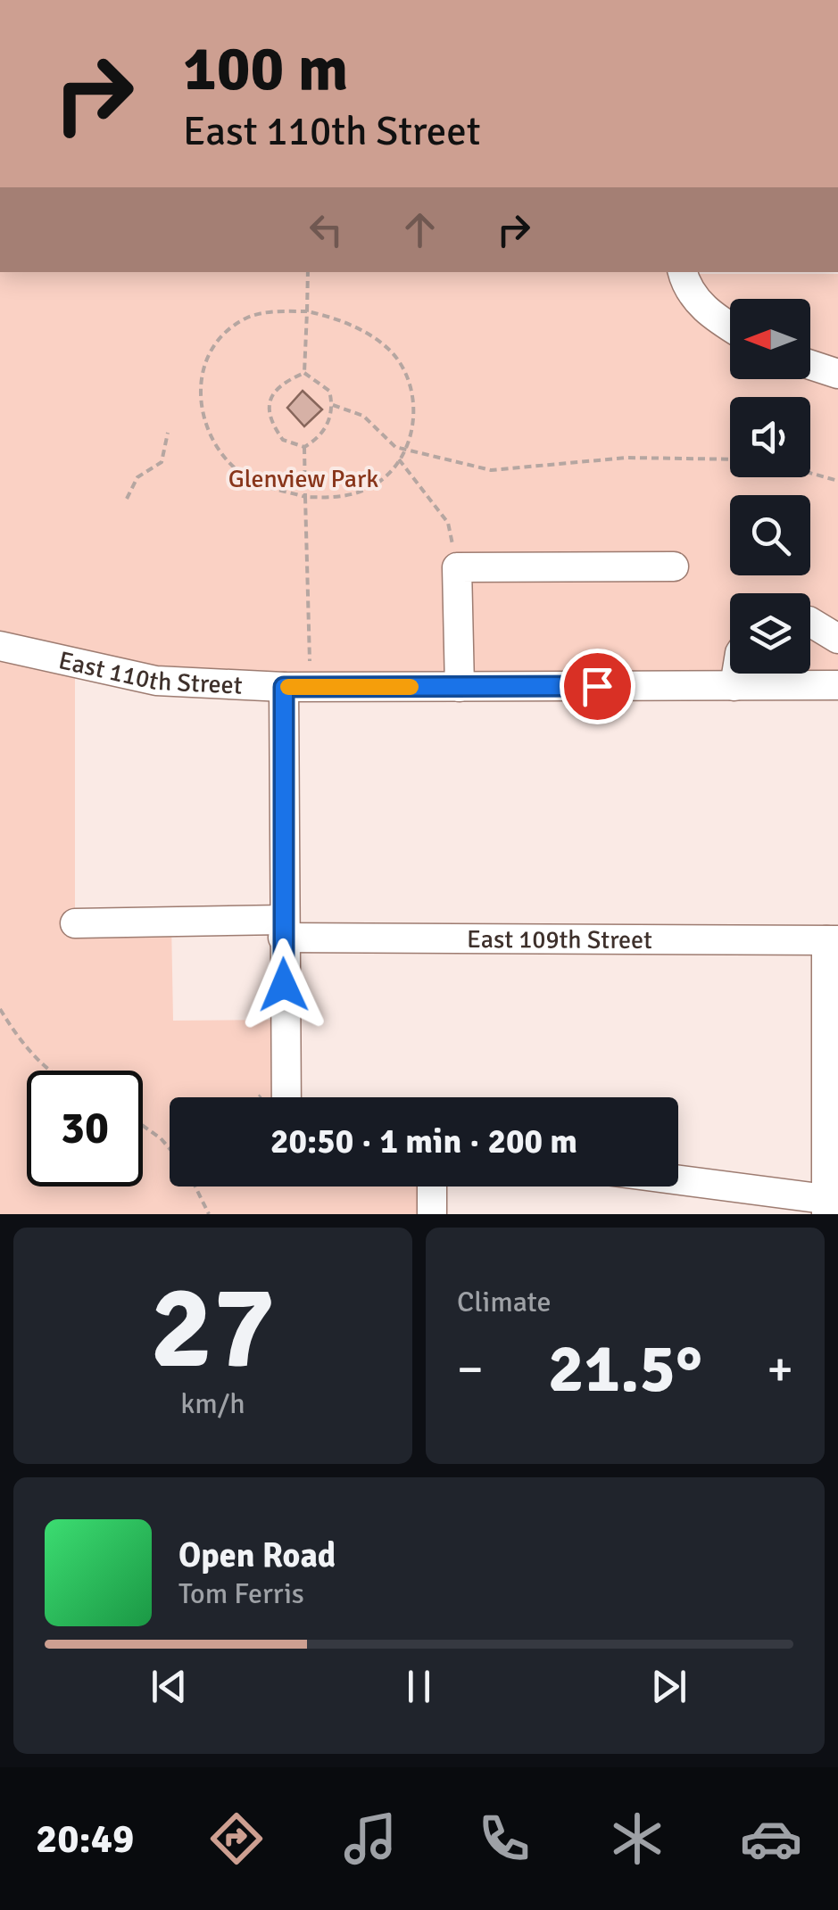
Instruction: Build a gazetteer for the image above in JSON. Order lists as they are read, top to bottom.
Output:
{
  "streets": {
    "street": ["East 110th Street", "East 109th Street"]
  },
  "parks": ["Glenview Park"],
  "north": "left",
  "page": {
    "turn": ["100 m", "East 110th Street"],
    "limit": "30",
    "trip": "20:50 · 1 min · 200 m",
    "tile": [
      ["27", "km/h"],
      "Climate"
    ],
    "heat": ["−", "21.5°", "+"],
    "song": ["Open Road", "Tom Ferris"],
    "tabs": "20:49"
  }
}
